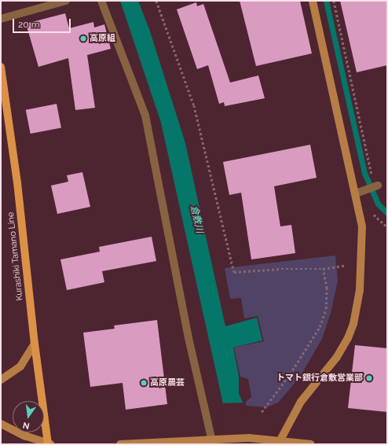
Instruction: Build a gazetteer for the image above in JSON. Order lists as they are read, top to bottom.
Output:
{
  "streets": {
    "main road": ["Kurashiki Tamano Line"]
  },
  "water": ["倉敷川"],
  "places": ["高原組", "トマト銀行倉敷営業部", "高原農芸"],
  "scale_bar": "20 m",
  "north": "bottom"
}
